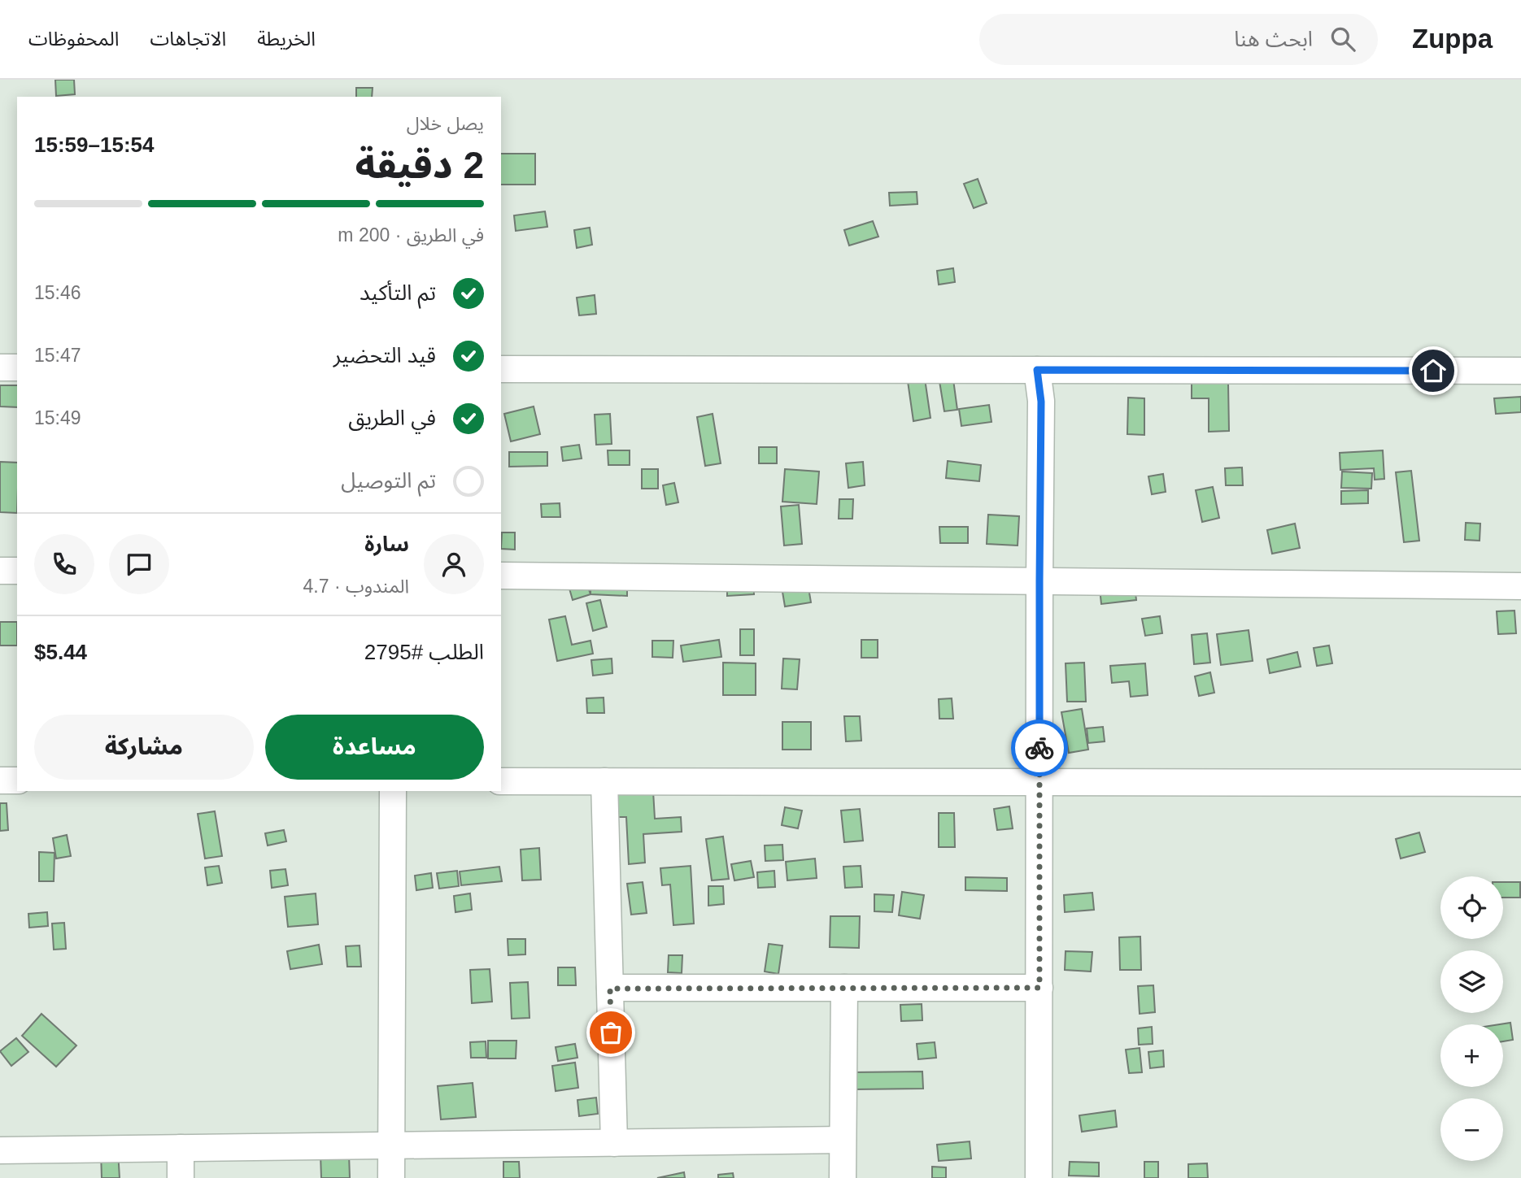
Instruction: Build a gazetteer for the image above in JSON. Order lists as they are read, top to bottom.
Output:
{
  "page": {
    "header": "Zuppa",
    "search": "ابحث هنا",
    "nav": ["الخريطة", "الاتجاهات", "المحفوظات"],
    "heading": ["2 دقيقة", "يصل خلال", "15:54–15:59"],
    "panel": [
      "سارة",
      "المندوب · 4.7",
      "الطلب #2795",
      "$5.44"
    ],
    "bar": "في الطريق · 200 m",
    "list": [
      ["تم التأكيد", "15:46"],
      ["قيد التحضير", "15:47"],
      ["في الطريق", "15:49"],
      "تم التوصيل"
    ],
    "buttons": ["مساعدة", "مشاركة"],
    "map_buttons": ["+", "−"]
  }
}
